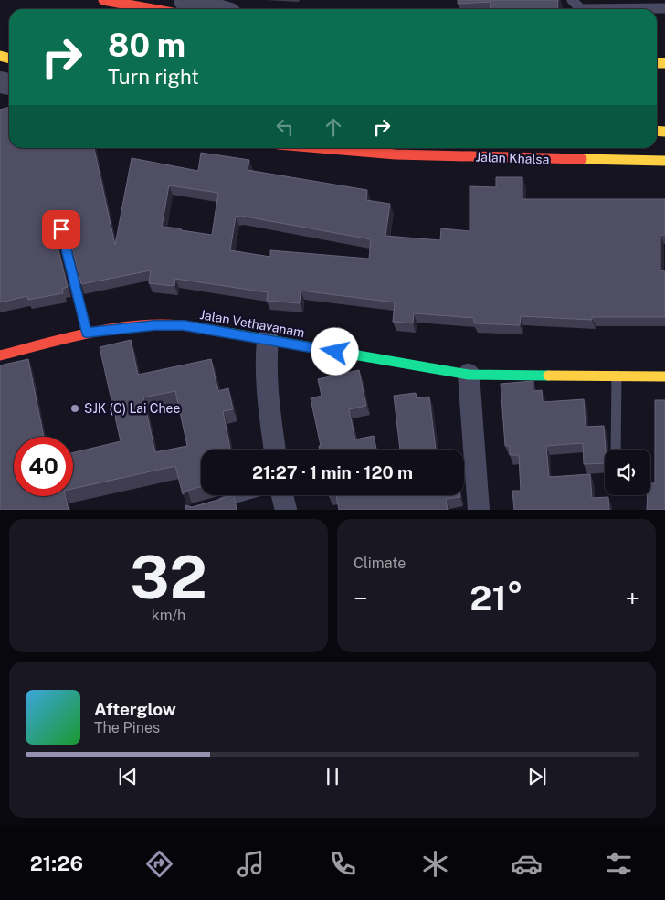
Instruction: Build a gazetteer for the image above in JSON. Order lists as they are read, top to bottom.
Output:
{
  "streets": {
    "main road": ["Jalan Khalsa", "Jalan Vethavanam"]
  },
  "places": ["SJK (C) Lai Chee"],
  "page": {
    "turn": ["80 m", "Turn right"],
    "limit": "40",
    "trip": "21:27 · 1 min · 120 m",
    "tile": [
      ["32", "km/h"],
      "Climate"
    ],
    "heat": ["−", "21°", "+"],
    "song": ["Afterglow", "The Pines"],
    "tabs": "21:26"
  }
}
